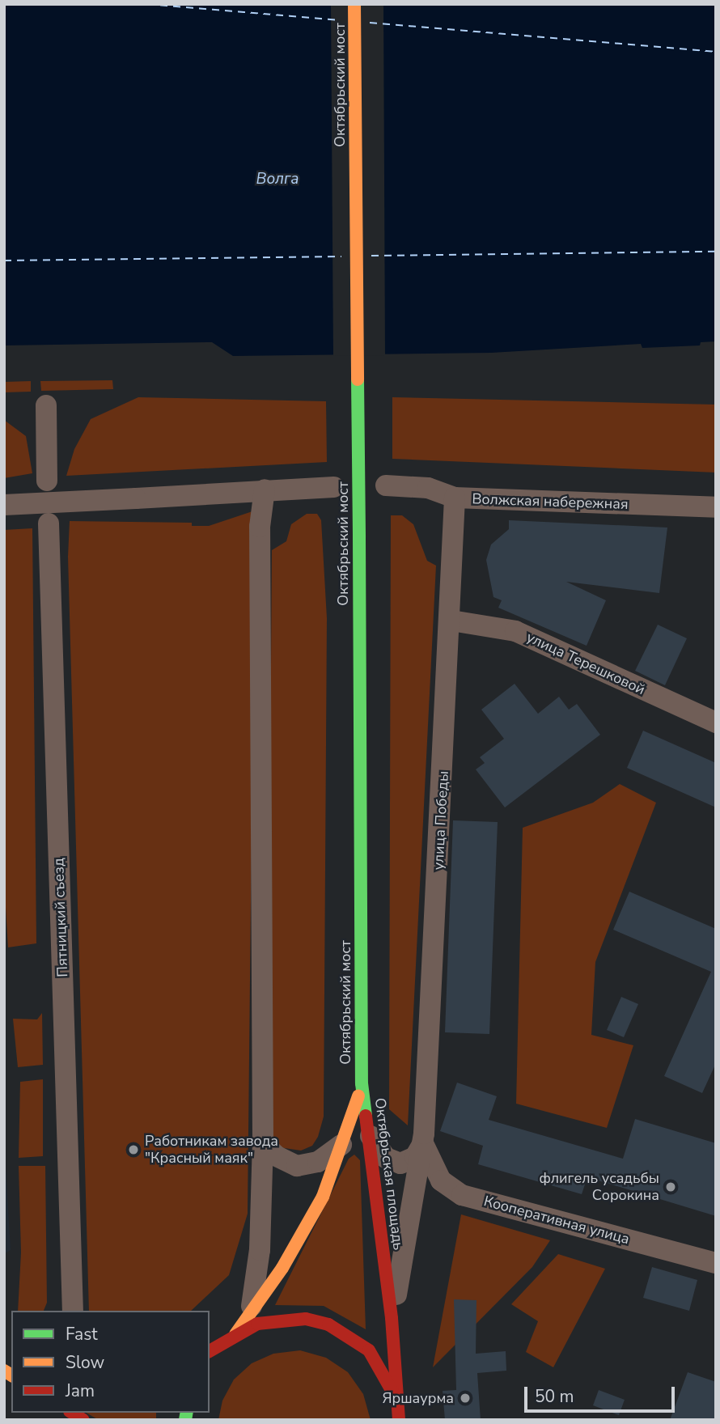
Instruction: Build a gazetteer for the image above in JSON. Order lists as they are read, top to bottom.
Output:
{
  "streets": {
    "main road": ["Октябрьский мост", "Октябрьская площадь"],
    "street": [
      "Волжская набережная",
      "улица Терешковой",
      "улица Победы",
      "Пятницкий съезд",
      "Кооперативная улица"
    ]
  },
  "crossings": [
    ["Октябрьский мост", "Октябрьская площадь"],
    ["Волжская набережная", "улица Победы"],
    ["улица Терешковой", "улица Победы"],
    ["улица Победы", "Октябрьская площадь"],
    ["улица Победы", "Кооперативная улица"]
  ],
  "water": ["Волга"],
  "places": ["Работникам завода \"Красный маяк\"", "флигель усадьбы Сорокина", "Яршаурма"],
  "legend": ["Fast", "Slow", "Jam"],
  "scale_bar": "50 m"
}
